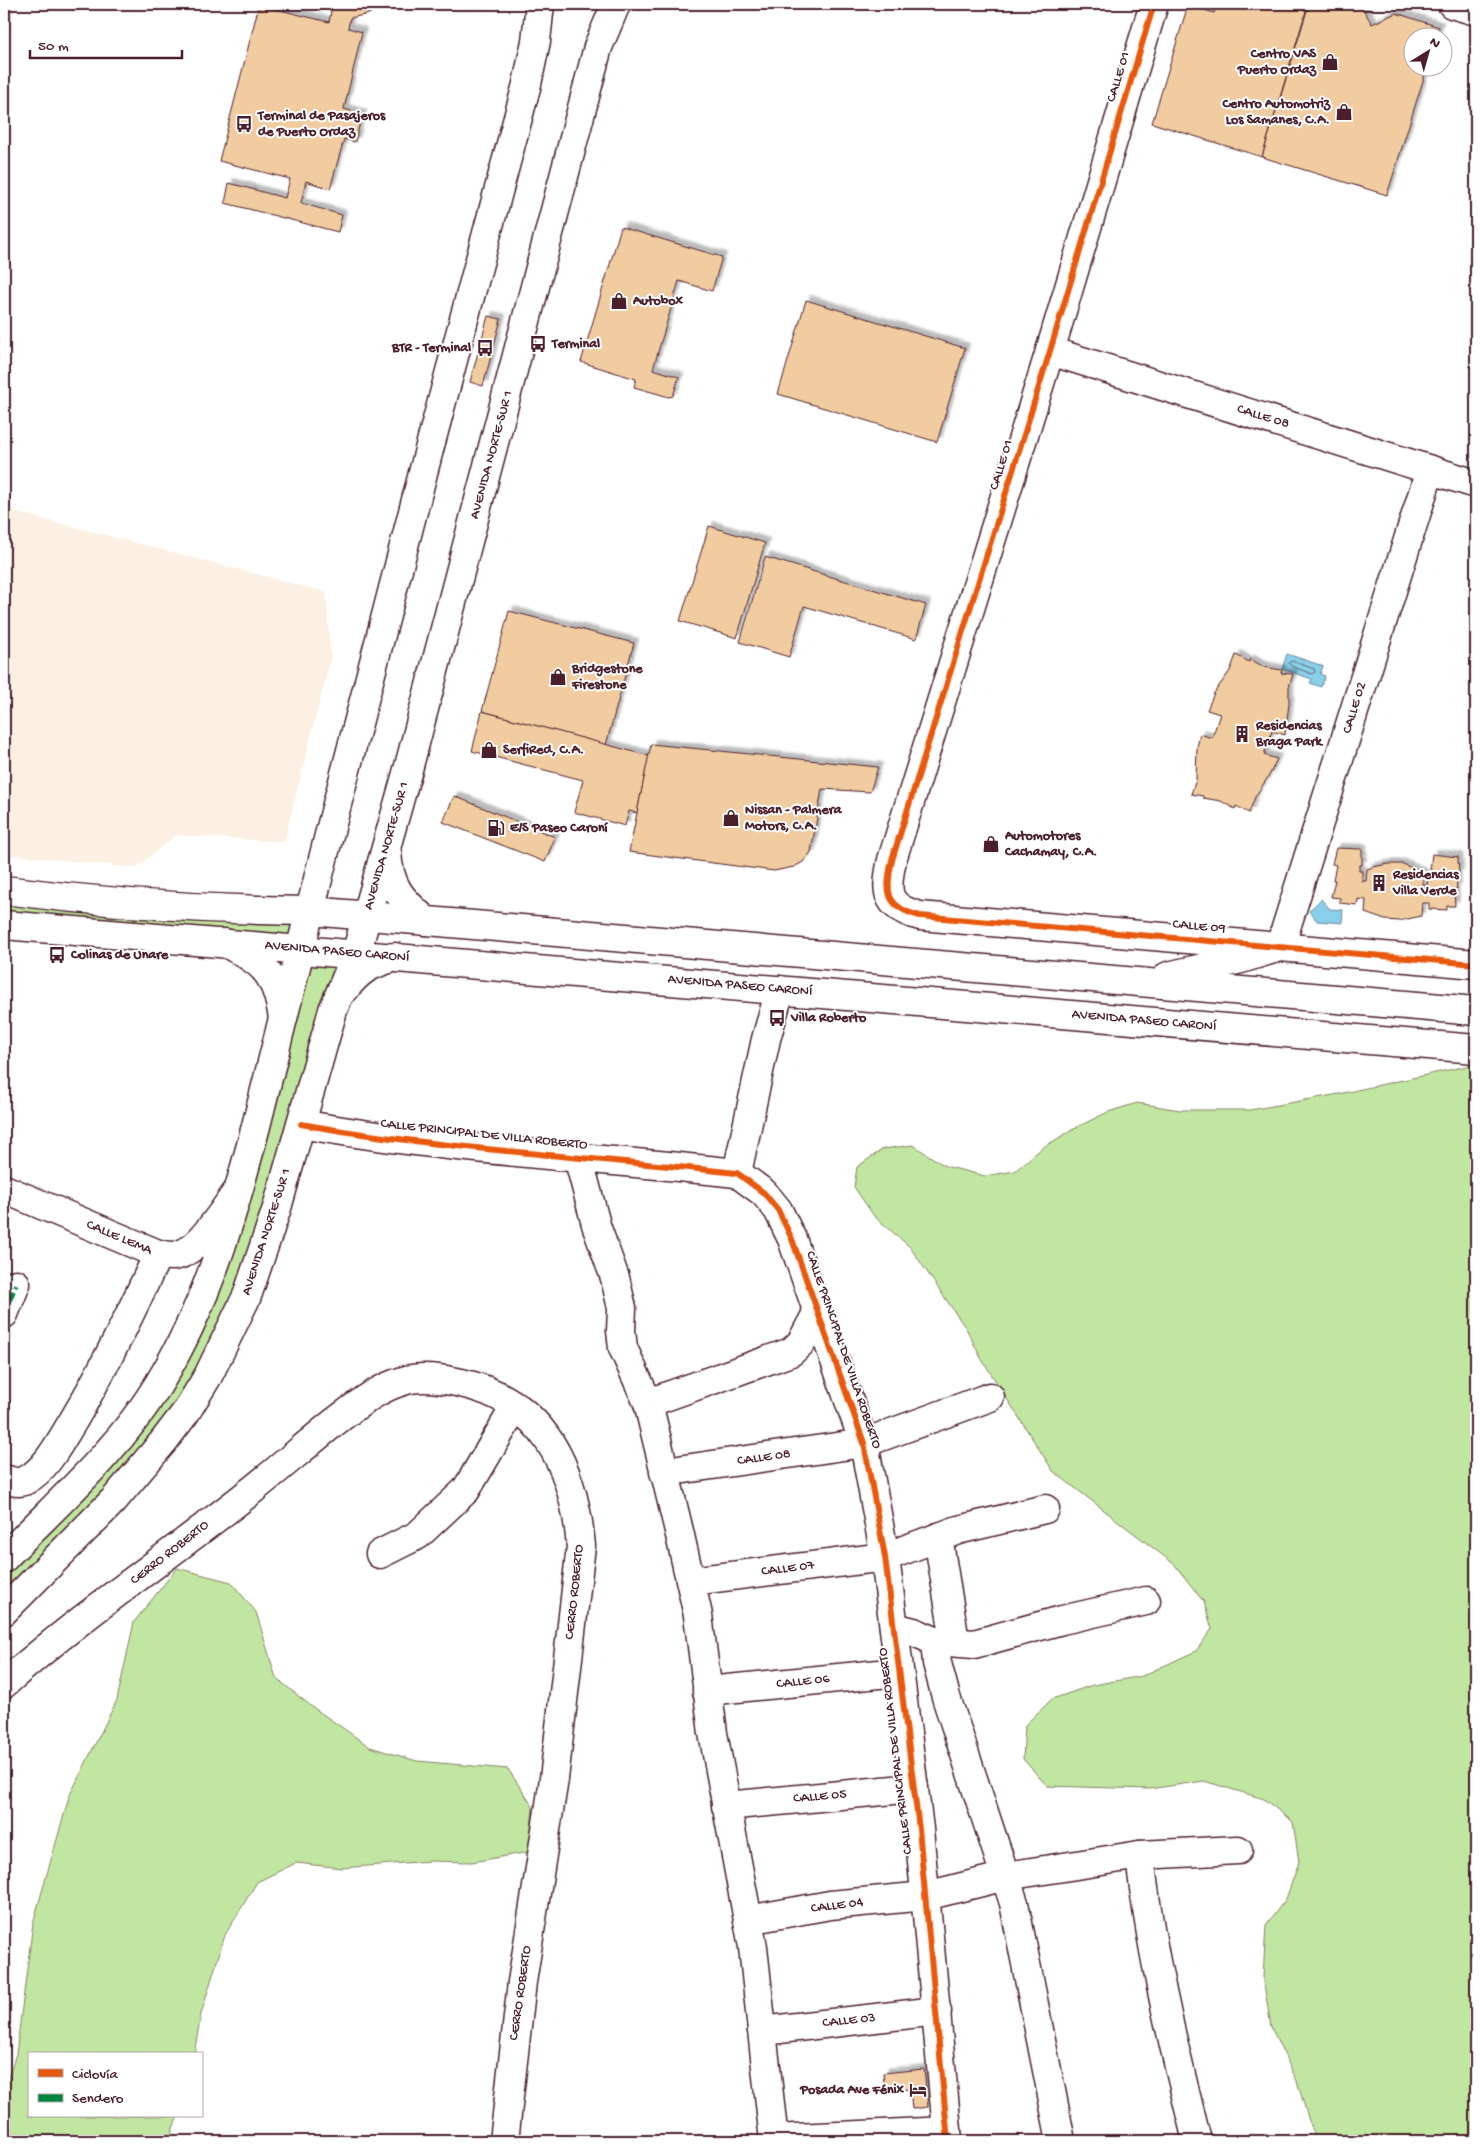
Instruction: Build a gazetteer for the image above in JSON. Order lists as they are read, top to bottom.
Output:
{
  "streets": {
    "street": [
      "CALLE 01",
      "CALLE 08",
      "AVENIDA NORTE-SUR 1",
      "CALLE 02",
      "CALLE 09",
      "AVENIDA PASEO CARONÍ",
      "CALLE PRINCIPAL DE VILLA ROBERTO",
      "CALLE LEMA",
      "CERRO ROBERTO",
      "CALLE 07",
      "CALLE 06",
      "CALLE 05",
      "CALLE 04",
      "CALLE 03"
    ]
  },
  "crossings": [
    ["CALLE 01", "CALLE 08"],
    ["CALLE 01", "CALLE 09"],
    ["CALLE 08", "CALLE 02"],
    ["CALLE 08", "CALLE PRINCIPAL DE VILLA ROBERTO"],
    ["AVENIDA NORTE-SUR 1", "AVENIDA PASEO CARONÍ"],
    ["AVENIDA NORTE-SUR 1", "CALLE PRINCIPAL DE VILLA ROBERTO"],
    ["CALLE 02", "CALLE 09"],
    ["CALLE PRINCIPAL DE VILLA ROBERTO", "CALLE 07"],
    ["CALLE PRINCIPAL DE VILLA ROBERTO", "CALLE 06"],
    ["CALLE PRINCIPAL DE VILLA ROBERTO", "CALLE 05"],
    ["CALLE PRINCIPAL DE VILLA ROBERTO", "CALLE 04"],
    ["CALLE PRINCIPAL DE VILLA ROBERTO", "CALLE 03"]
  ],
  "places": {
    "shop": [
      "Centro VAS Puerto Ordaz",
      "Centro Automotriz Los Samanes, C.A.",
      "Autobox",
      "Bridgestone Firestone",
      "SerfiRed, C.A.",
      "Nissan - Palmera Motors, C.A.",
      "Automotores Cachamay, C.A."
    ],
    "bus stop": [
      "Terminal de Pasajeros de Puerto Ordaz",
      "Terminal",
      "BTR - Terminal",
      "Colinas de Unare",
      "Villa Roberto"
    ],
    "building": ["Residencias Braga Park", "Residencias Villa Verde"],
    "fuel station": ["E/S Paseo Caroní"],
    "hotel": ["Posada Ave Fénix"]
  },
  "legend": ["Ciclovía", "Sendero"],
  "scale_bar": "50 m",
  "north": "top right"
}
